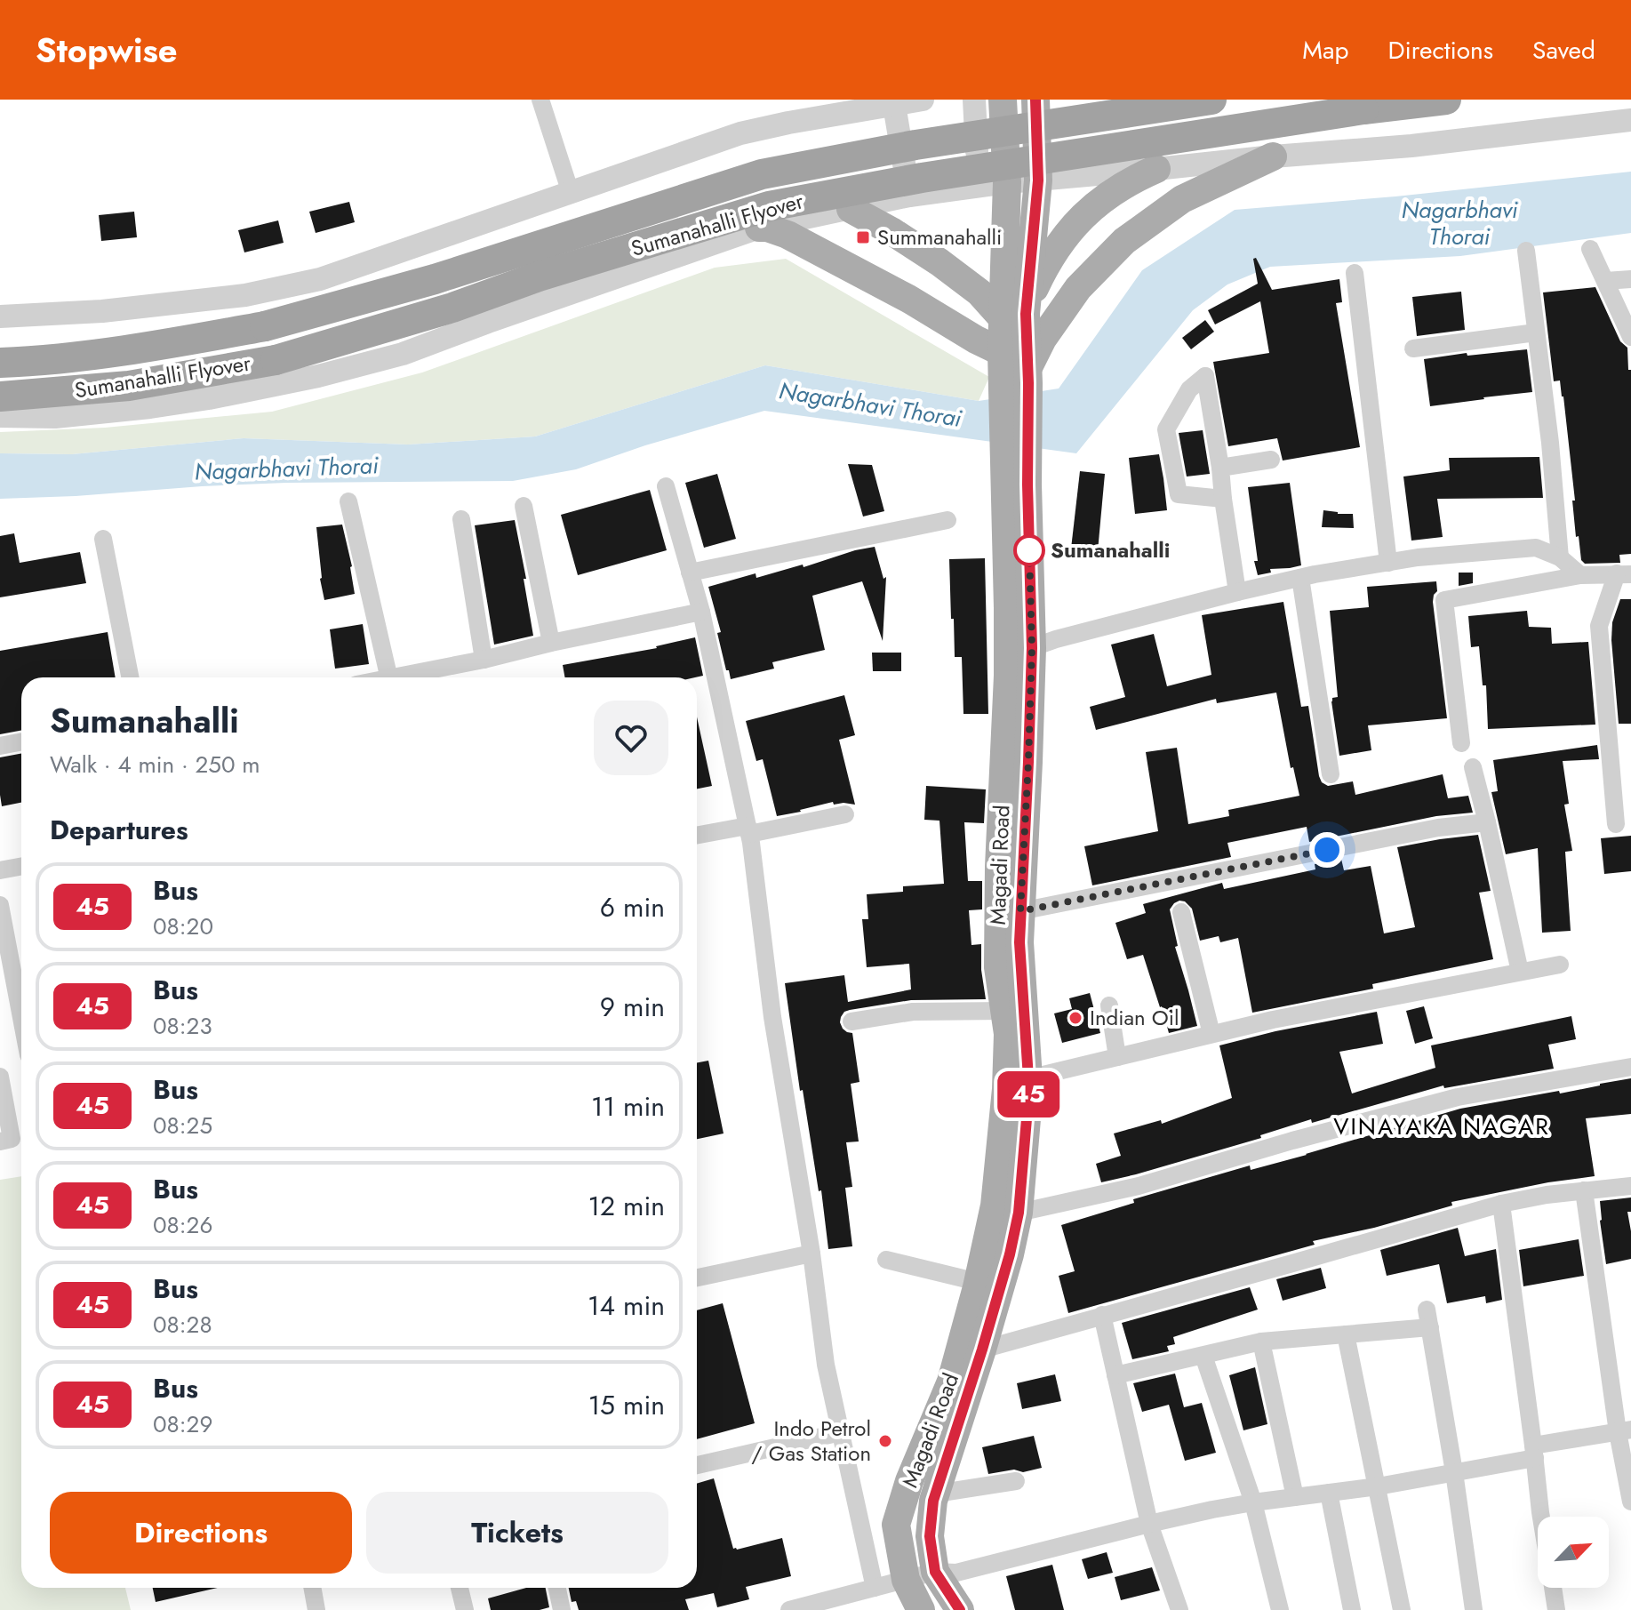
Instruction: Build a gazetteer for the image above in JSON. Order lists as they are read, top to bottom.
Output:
{
  "streets": {
    "highway": ["Sumanahalli Flyover"],
    "main road": ["Magadi Road"]
  },
  "districts": ["VINAYAKA NAGAR"],
  "water": ["Nagarbhavi Thorai"],
  "places": {
    "transit": ["Summanahalli"],
    "other": ["Sumanahalli", "Indian Oil", "Indo Petrol / Gas Station"]
  },
  "lines": ["bus line 45"],
  "north": "top right",
  "page": {
    "header": "Stopwise",
    "nav": ["Map", "Directions", "Saved"],
    "on_map": "45",
    "heading": [
      ["Sumanahalli", "Walk · 4 min · 250 m"],
      "Departures"
    ],
    "list": [
      {
        "mark": "45",
        "name": "Bus",
        "note": "08:20",
        "value": "6 min"
      },
      {
        "mark": "45",
        "name": "Bus",
        "note": "08:23",
        "value": "9 min"
      },
      {
        "mark": "45",
        "name": "Bus",
        "note": "08:25",
        "value": "11 min"
      },
      {
        "mark": "45",
        "name": "Bus",
        "note": "08:26",
        "value": "12 min"
      },
      {
        "mark": "45",
        "name": "Bus",
        "note": "08:28",
        "value": "14 min"
      },
      {
        "mark": "45",
        "name": "Bus",
        "note": "08:29",
        "value": "15 min"
      }
    ],
    "buttons": ["Directions", "Tickets"]
  }
}
